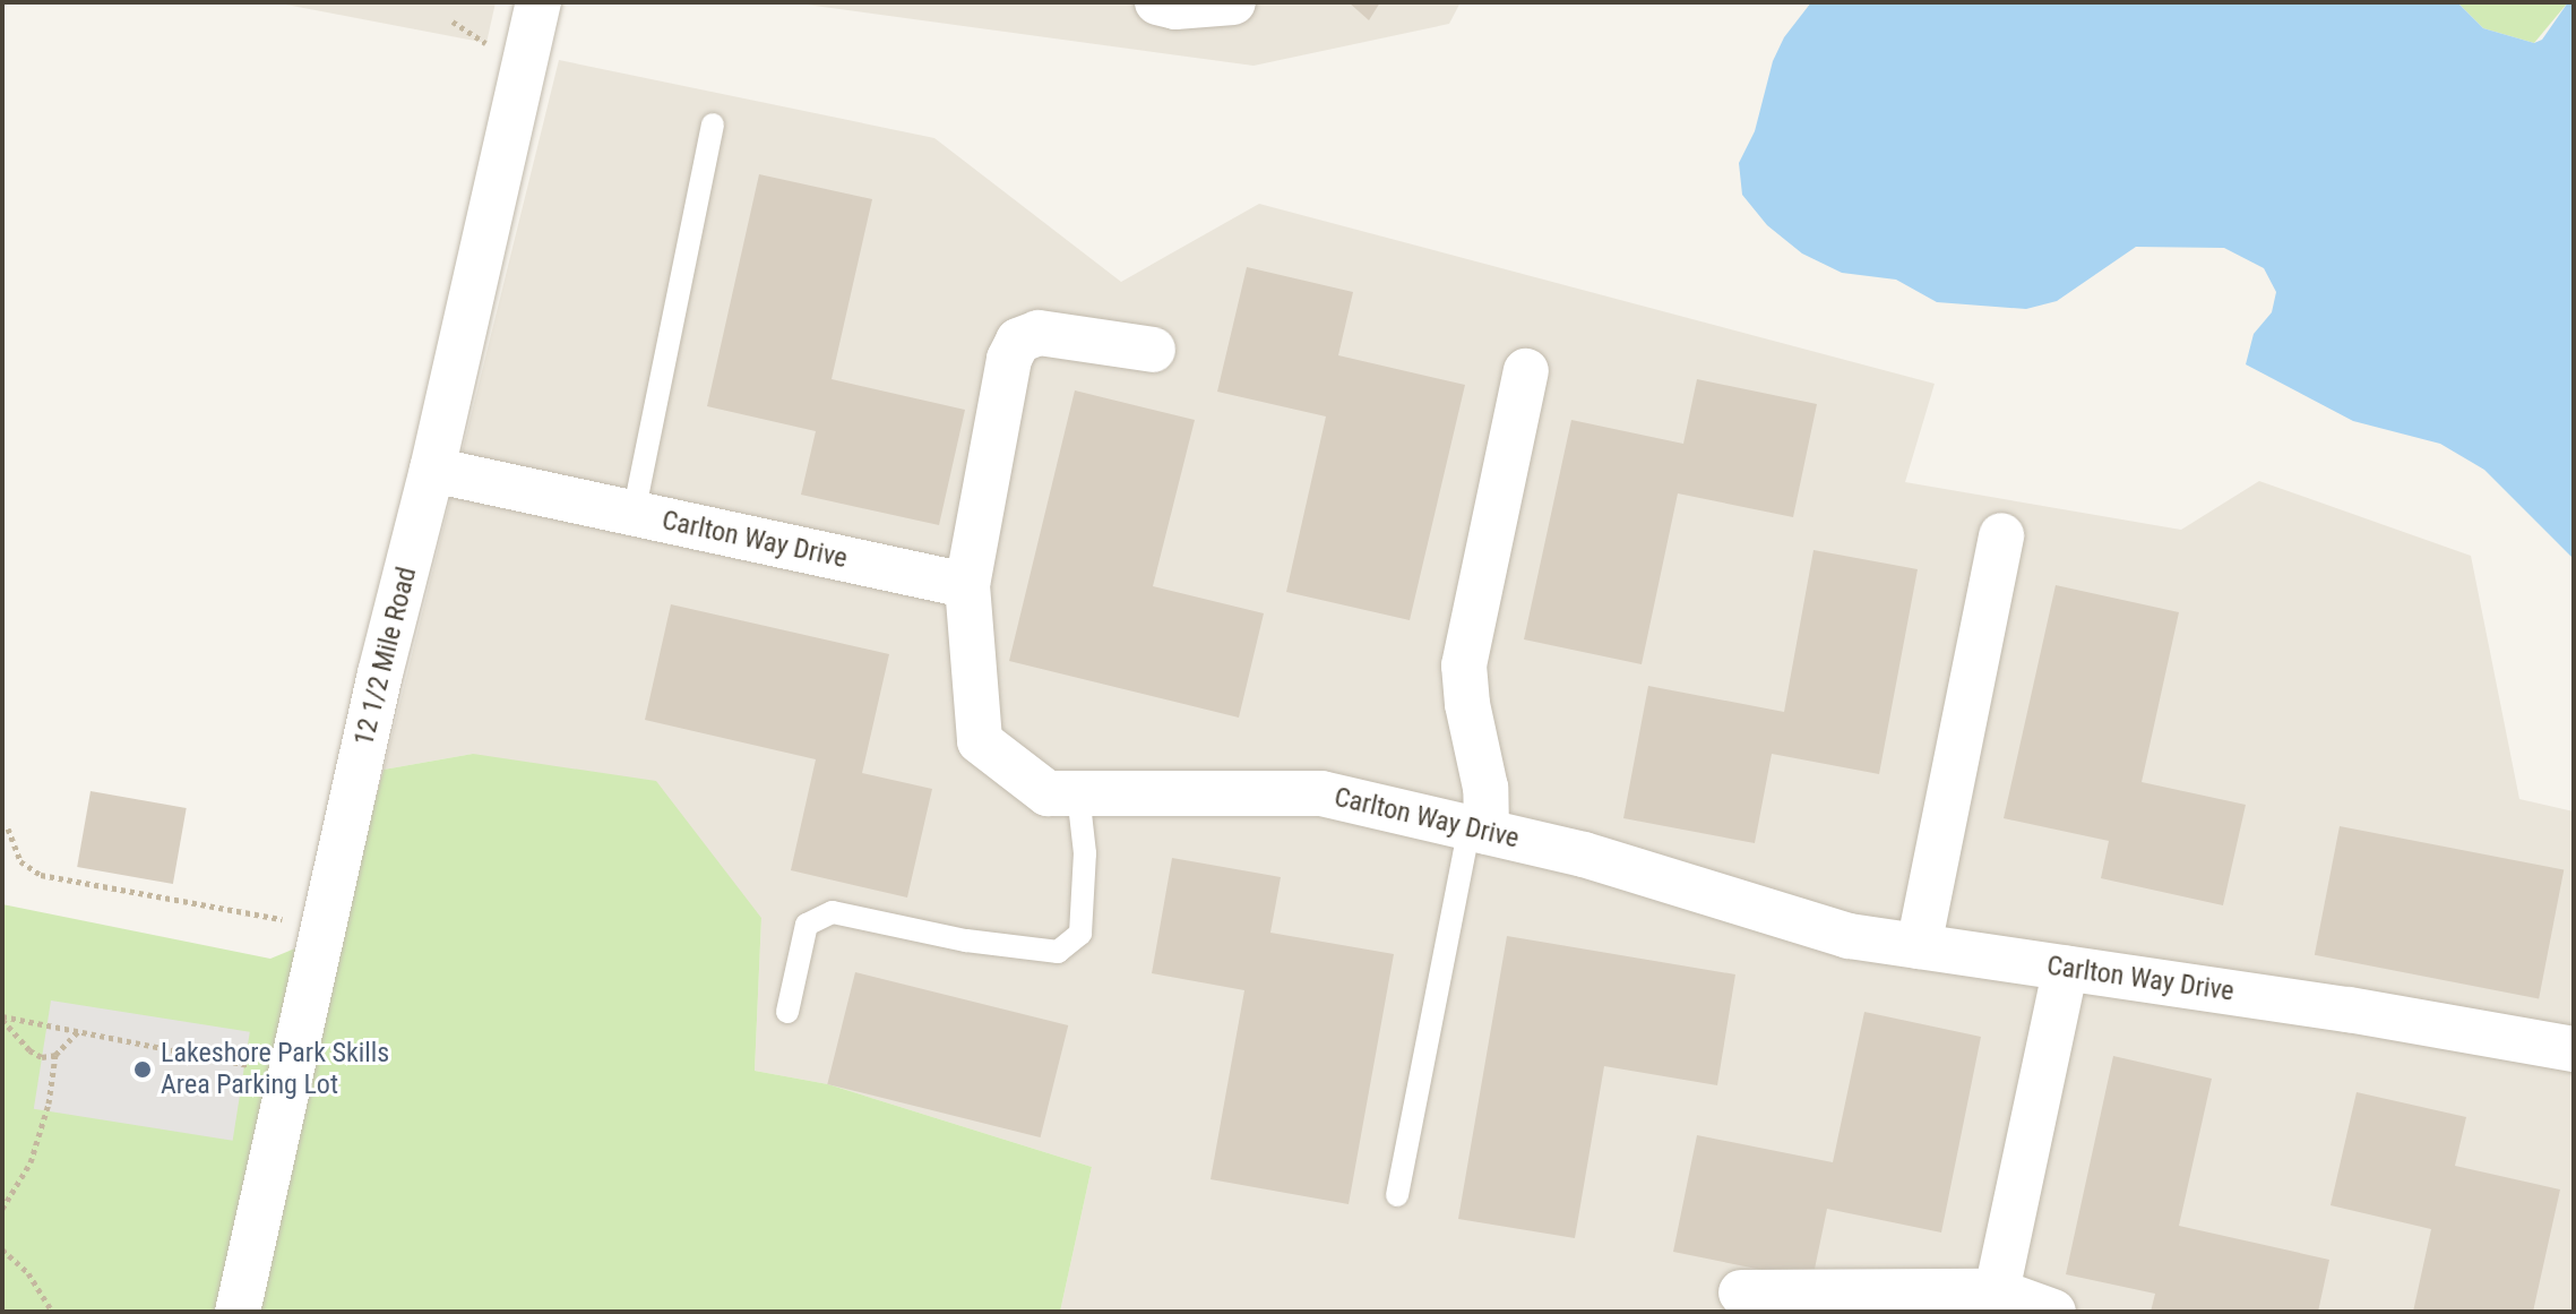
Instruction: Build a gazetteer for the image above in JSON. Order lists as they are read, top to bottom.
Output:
{
  "streets": {
    "street": ["Carlton Way Drive", "12 1/2 Mile Road"]
  },
  "crossings": [
    ["Carlton Way Drive", "12 1/2 Mile Road"]
  ],
  "places": ["Lakeshore Park Skills Area Parking Lot"]
}
